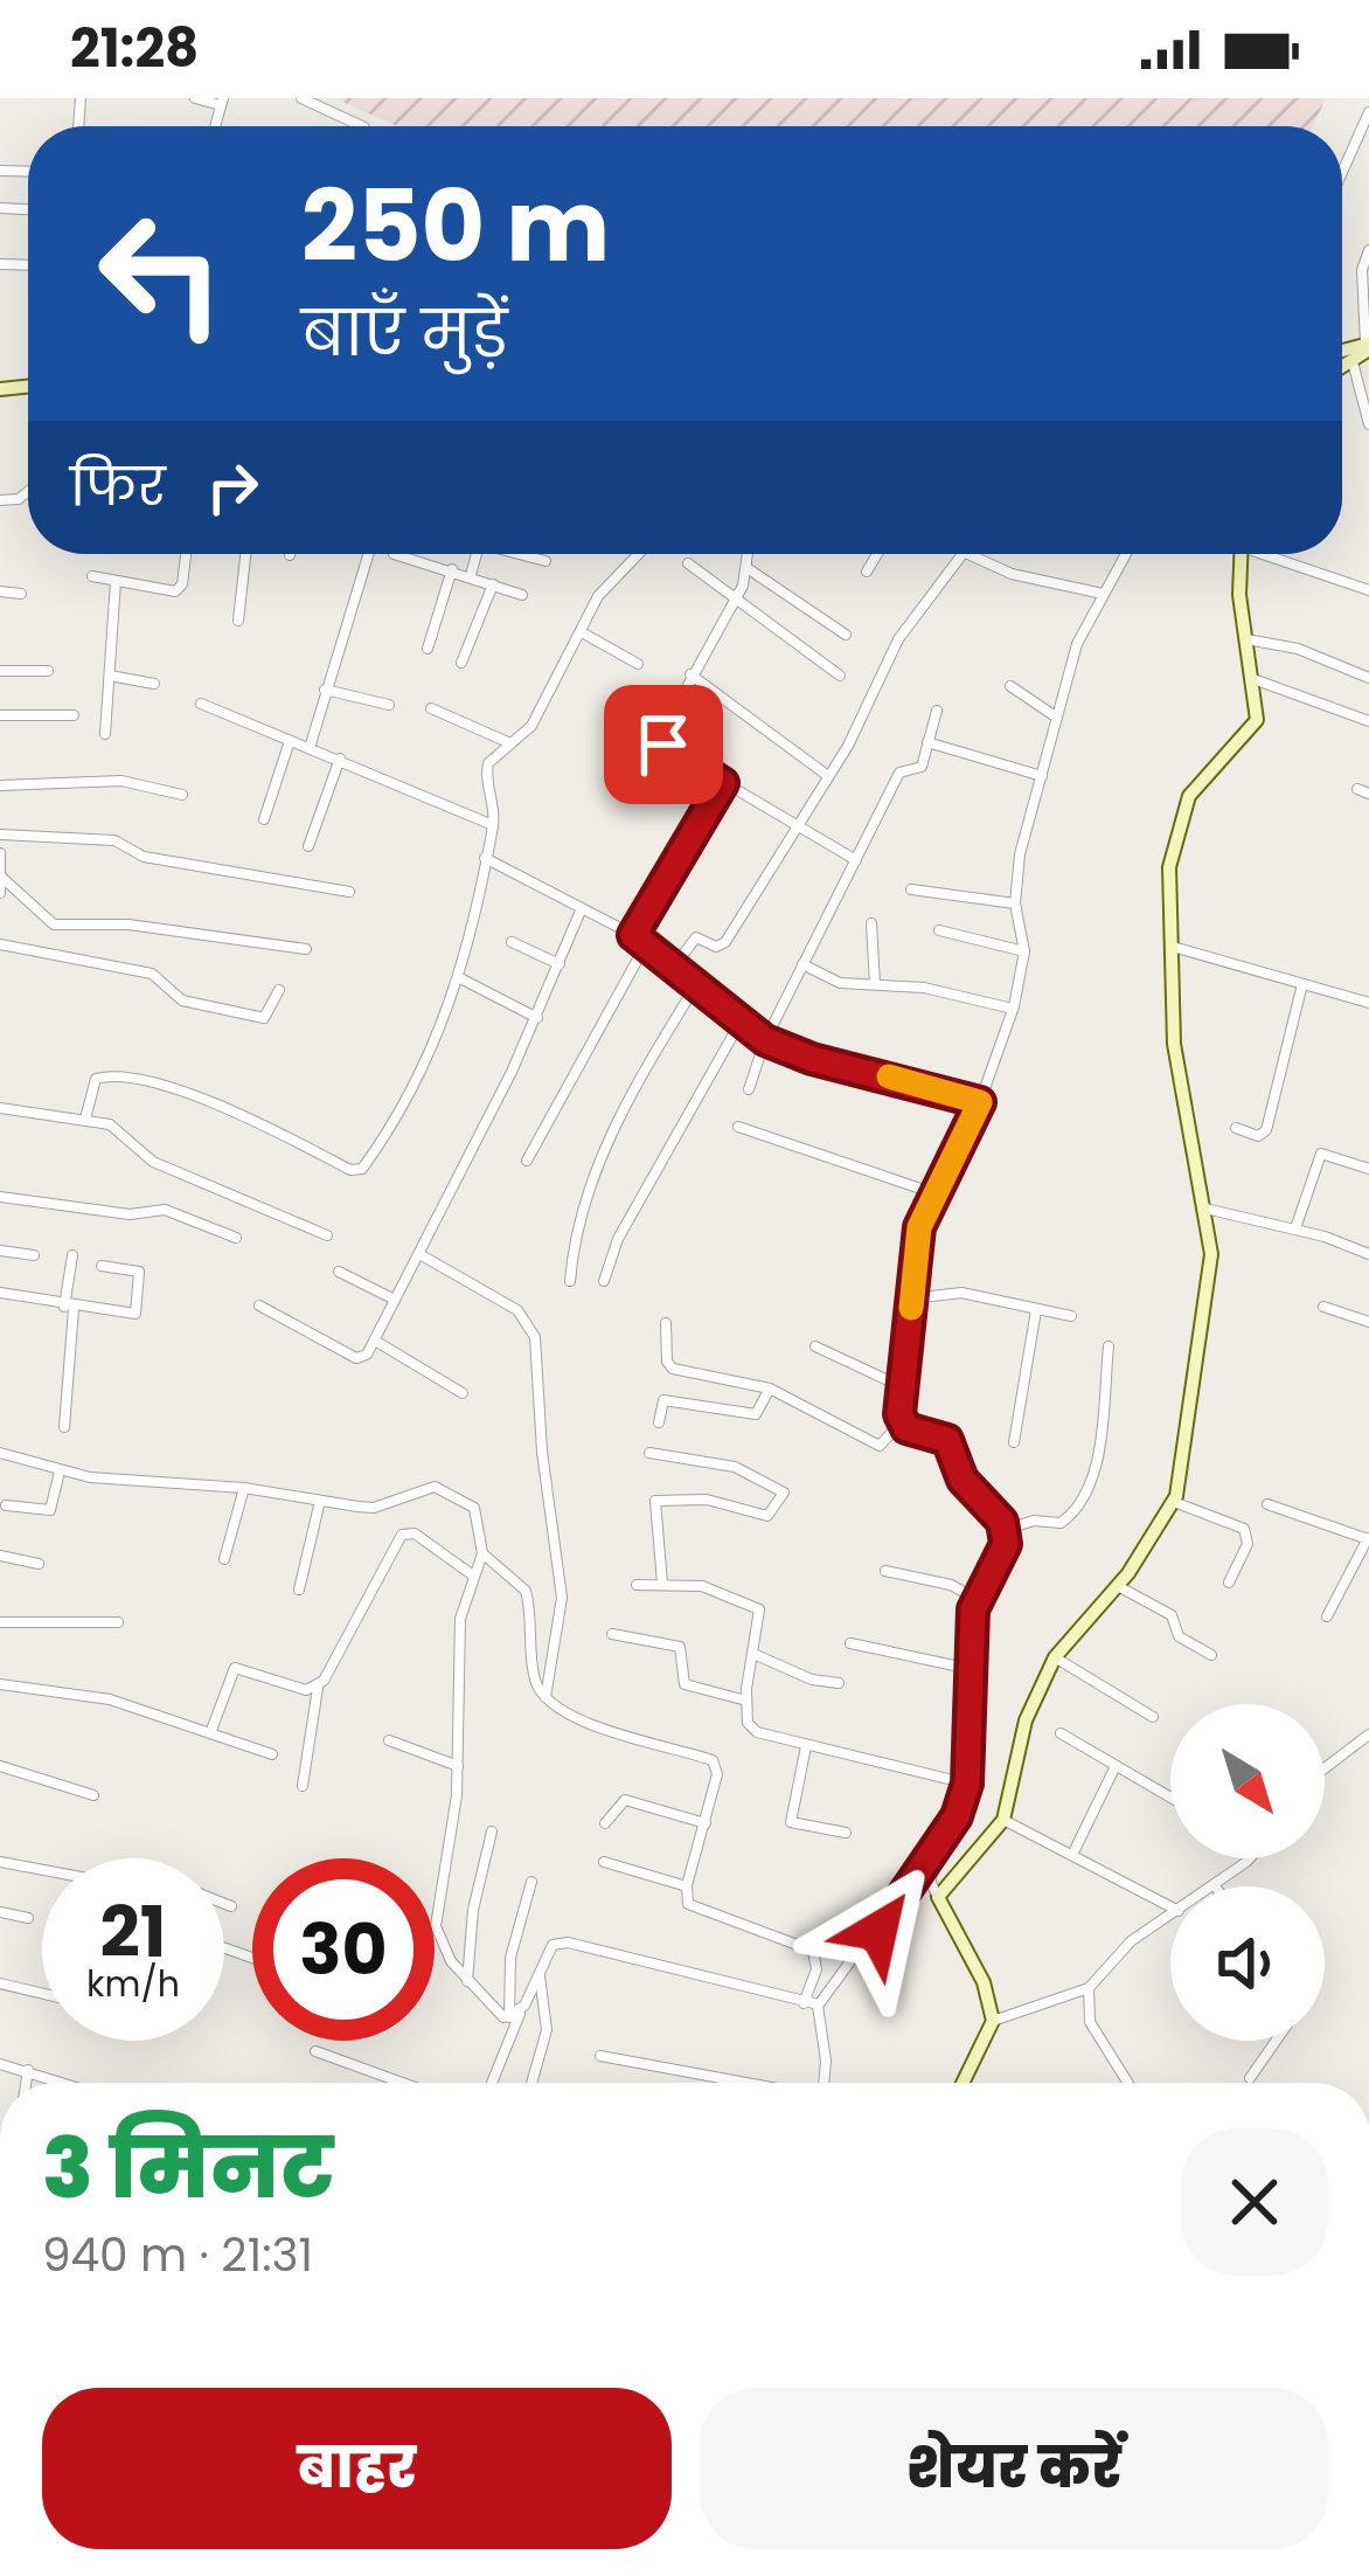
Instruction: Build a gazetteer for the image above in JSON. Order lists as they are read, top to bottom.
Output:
{
  "north": "bottom right",
  "page": {
    "status": "21:28",
    "turn": ["250 m", "बाएँ मुड़ें"],
    "then": "फिर",
    "speed": "21 km/h",
    "limit": "30",
    "heading": ["3 मिनट", "940 m · 21:31"],
    "buttons": ["बाहर", "शेयर करें"]
  }
}
